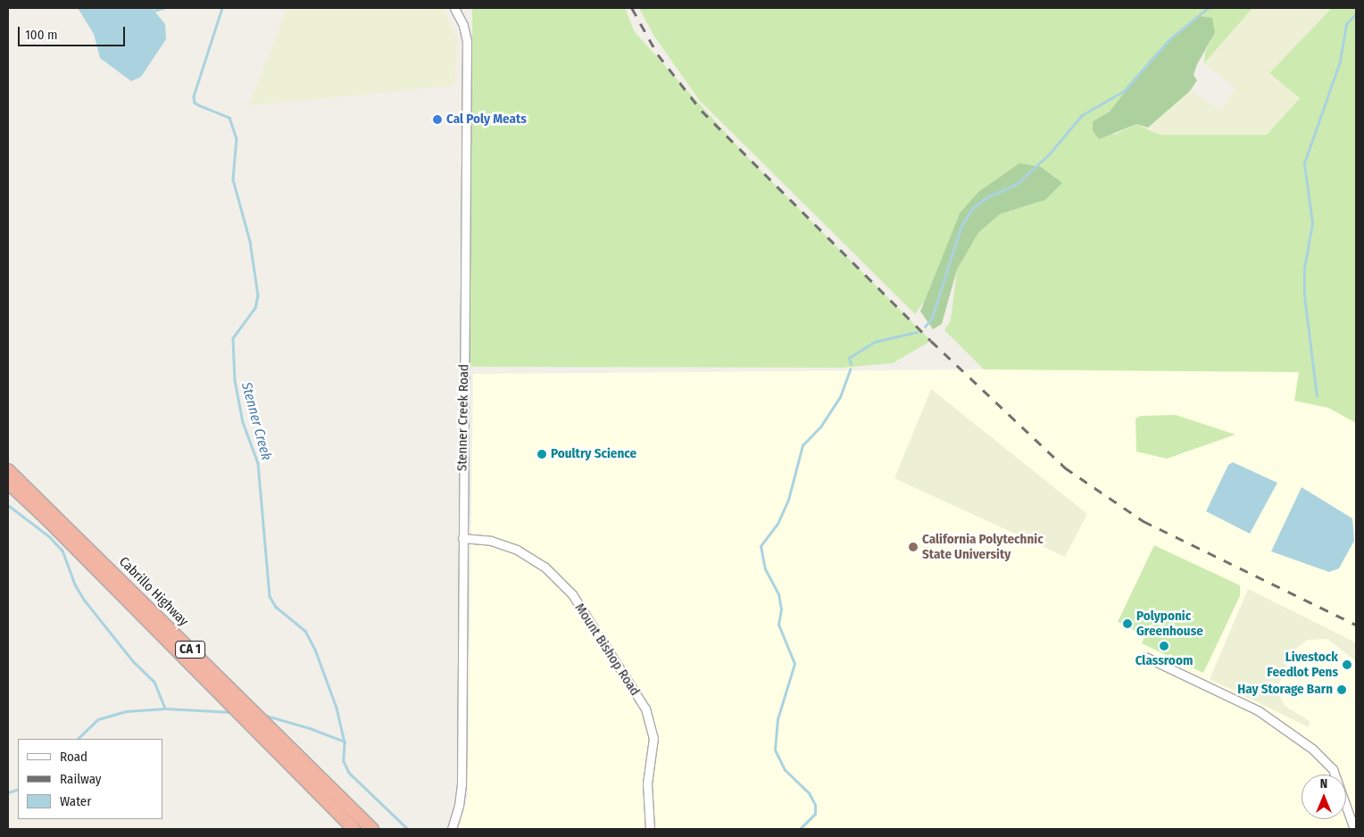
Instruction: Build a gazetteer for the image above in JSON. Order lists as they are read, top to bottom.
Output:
{
  "streets": {
    "highway": ["Cabrillo Highway", "CA 1"],
    "street": ["Stenner Creek Road", "Mount Bishop Road"]
  },
  "crossings": [
    ["Stenner Creek Road", "Mount Bishop Road"]
  ],
  "water": ["Stenner Creek"],
  "places": [
    "Cal Poly Meats",
    "Poultry Science",
    "California Polytechnic State University",
    "Polyponic Greenhouse",
    "Classroom",
    "Livestock Feedlot Pens",
    "Hay Storage Barn"
  ],
  "legend": ["Road", "Railway", "Water"],
  "scale_bar": "100 m",
  "north": "top"
}
